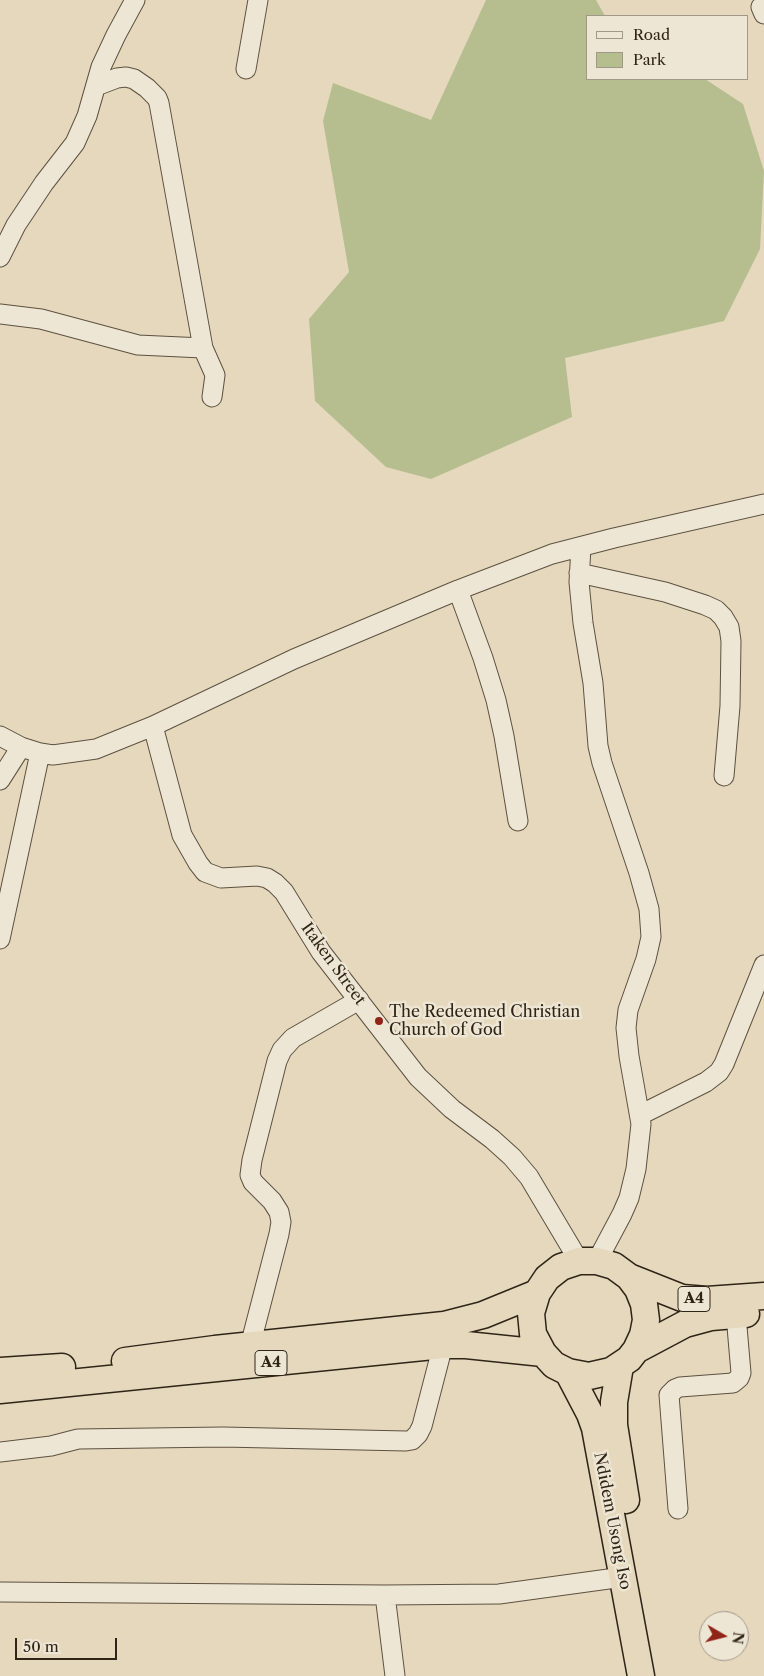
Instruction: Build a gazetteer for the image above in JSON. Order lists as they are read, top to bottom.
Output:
{
  "streets": {
    "highway": ["A4", "Ndidem Usong Iso"],
    "street": ["Itaken Street"]
  },
  "crossings": [
    ["Itaken Street", "A4"],
    ["Itaken Street", "Ndidem Usong Iso"],
    ["A4", "Ndidem Usong Iso"]
  ],
  "places": ["The Redeemed Christian Church of God"],
  "legend": ["Road", "Park"],
  "scale_bar": "50 m",
  "north": "right"
}
